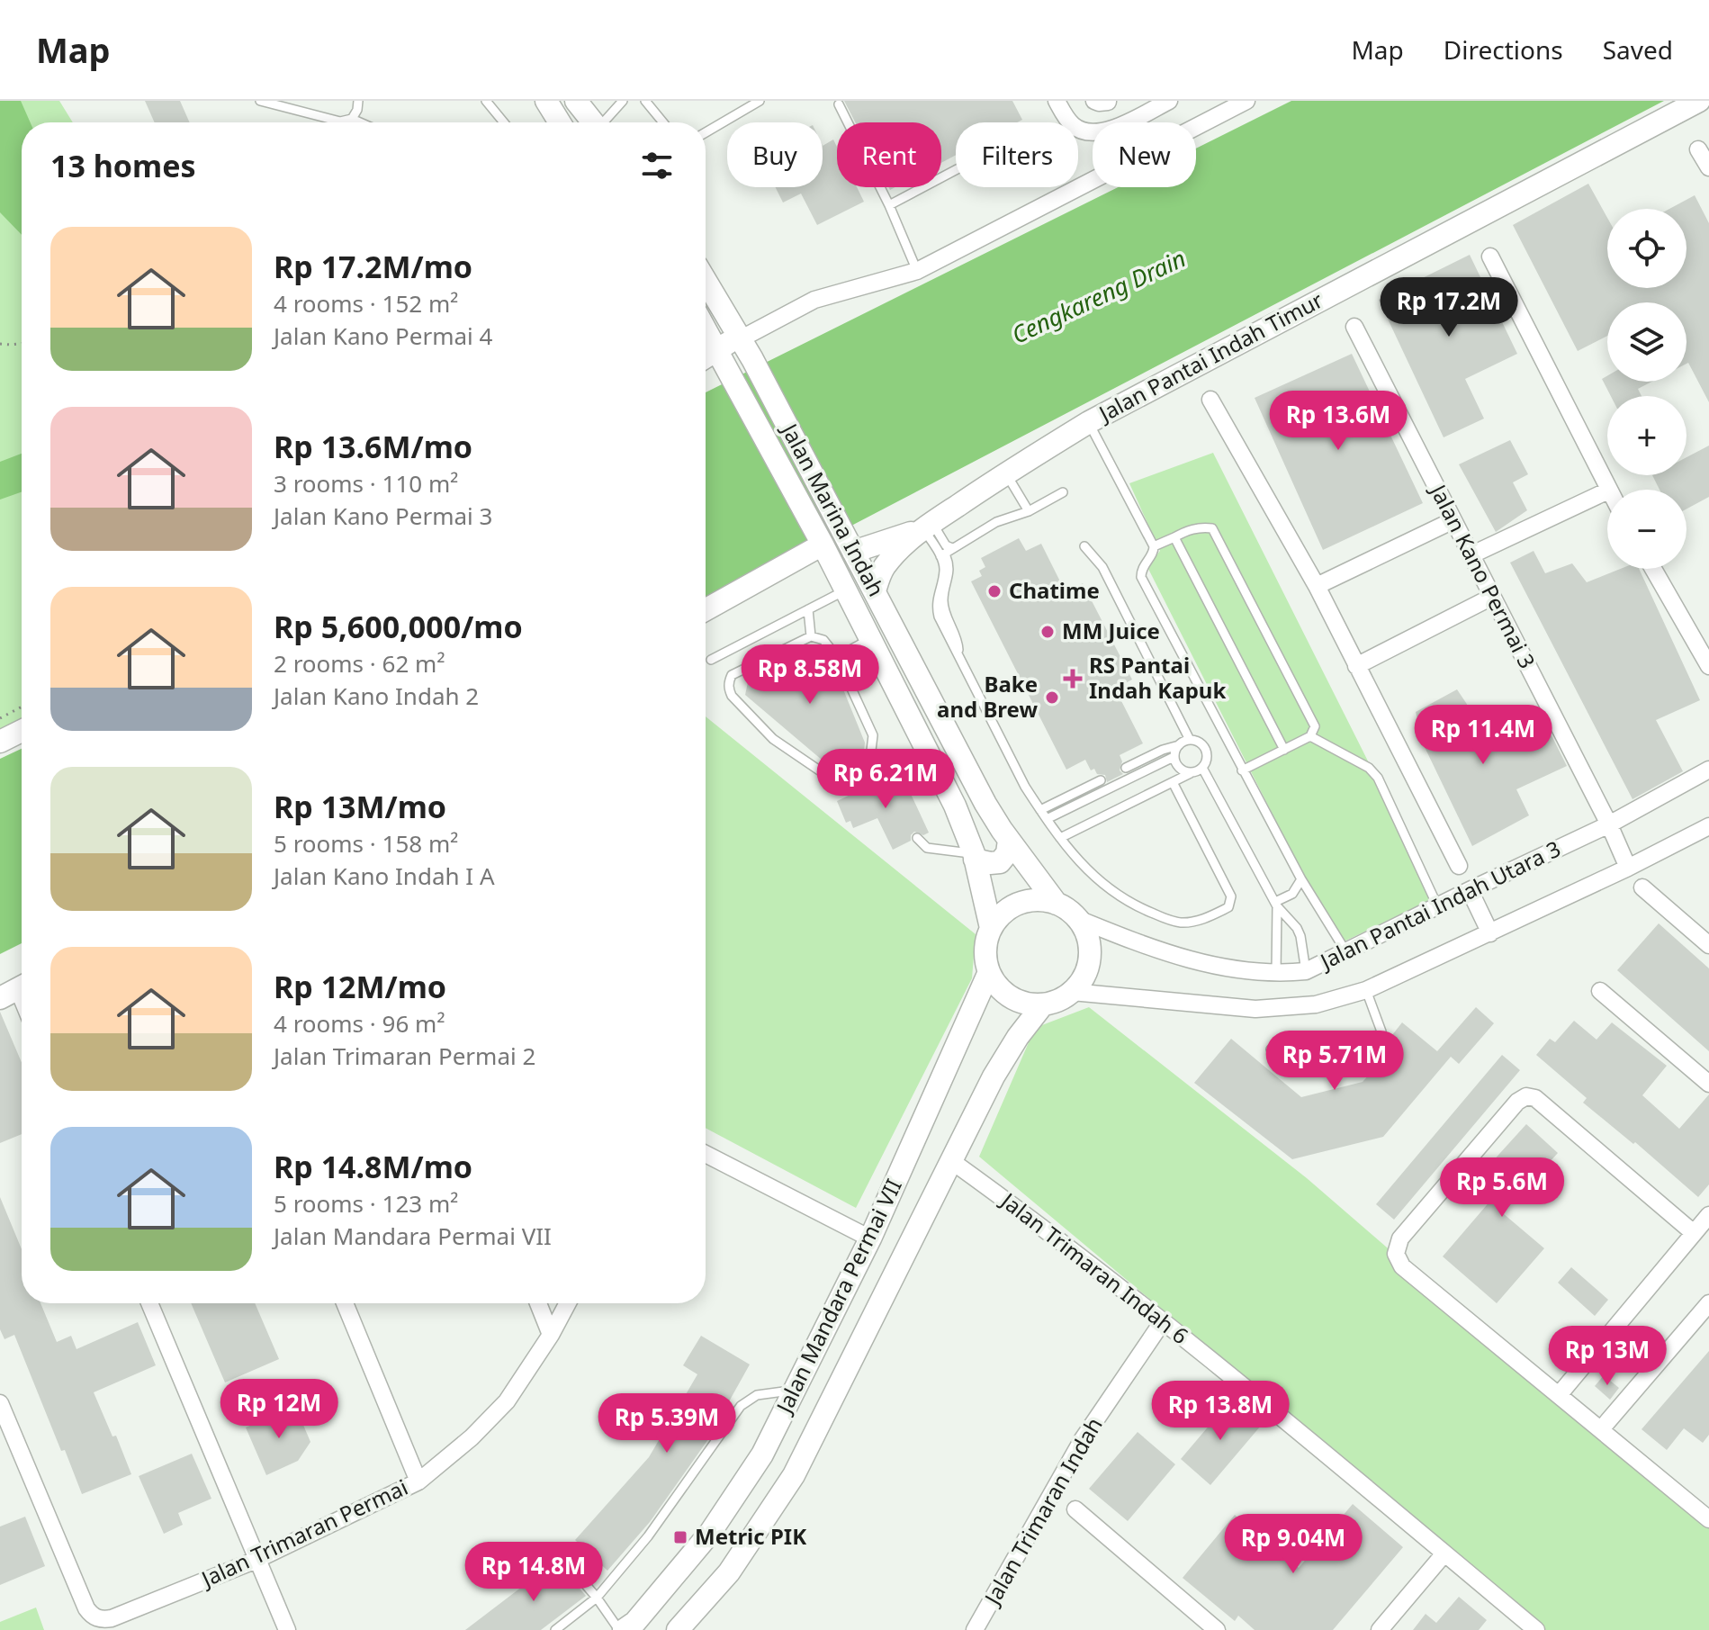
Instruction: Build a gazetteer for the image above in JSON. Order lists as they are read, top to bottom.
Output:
{
  "streets": {
    "main road": ["Jalan Pantai Indah Timur", "Jalan Marina Indah", "Jalan Mandara Permai VII"],
    "street": [
      "Jalan Kano Permai 3",
      "Jalan Pantai Indah Utara 3",
      "Jalan Trimaran Indah 6",
      "Jalan Trimaran Indah",
      "Jalan Trimaran Permai"
    ]
  },
  "crossings": [
    ["Jalan Pantai Indah Timur", "Jalan Marina Indah"],
    ["Jalan Marina Indah", "Jalan Pantai Indah Utara 3"],
    ["Jalan Marina Indah", "Jalan Mandara Permai VII"],
    ["Jalan Kano Permai 3", "Jalan Pantai Indah Utara 3"],
    ["Jalan Pantai Indah Utara 3", "Jalan Mandara Permai VII"],
    ["Jalan Trimaran Indah 6", "Jalan Mandara Permai VII"],
    ["Jalan Trimaran Indah 6", "Jalan Trimaran Indah"]
  ],
  "water": ["Cengkareng Drain"],
  "places": {
    "other": ["Chatime", "MM Juice", "Bake and Brew"],
    "health": ["RS Pantai Indah Kapuk"],
    "transit": ["Metric PIK"]
  },
  "page": {
    "header": "Map",
    "nav": ["Map", "Directions", "Saved"],
    "chip": [
      "Buy",
      "Rent",
      "Filters",
      "New"
    ],
    "heading": "13 homes",
    "map_buttons": ["+", "−"],
    "list": [
      {
        "name": "Rp 17.2M/mo",
        "note": "4 rooms · 152 m² · Jalan Kano Permai 4"
      },
      {
        "name": "Rp 13.6M/mo",
        "note": "3 rooms · 110 m² · Jalan Kano Permai 3"
      },
      {
        "name": "Rp 5,600,000/mo",
        "note": "2 rooms · 62 m² · Jalan Kano Indah 2"
      },
      {
        "name": "Rp 13M/mo",
        "note": "5 rooms · 158 m² · Jalan Kano Indah I A"
      },
      {
        "name": "Rp 12M/mo",
        "note": "4 rooms · 96 m² · Jalan Trimaran Permai 2"
      },
      {
        "name": "Rp 14.8M/mo",
        "note": "5 rooms · 123 m² · Jalan Mandara Permai VII"
      }
    ],
    "price": [
      "Rp 17.2M",
      "Rp 13.6M",
      "Rp 8.58M",
      "Rp 11.4M",
      "Rp 6.21M",
      "Rp 5.71M",
      "Rp 5.6M",
      "Rp 13M",
      "Rp 12M",
      "Rp 13.8M",
      "Rp 5.39M",
      "Rp 9.04M",
      "Rp 14.8M"
    ]
  }
}
